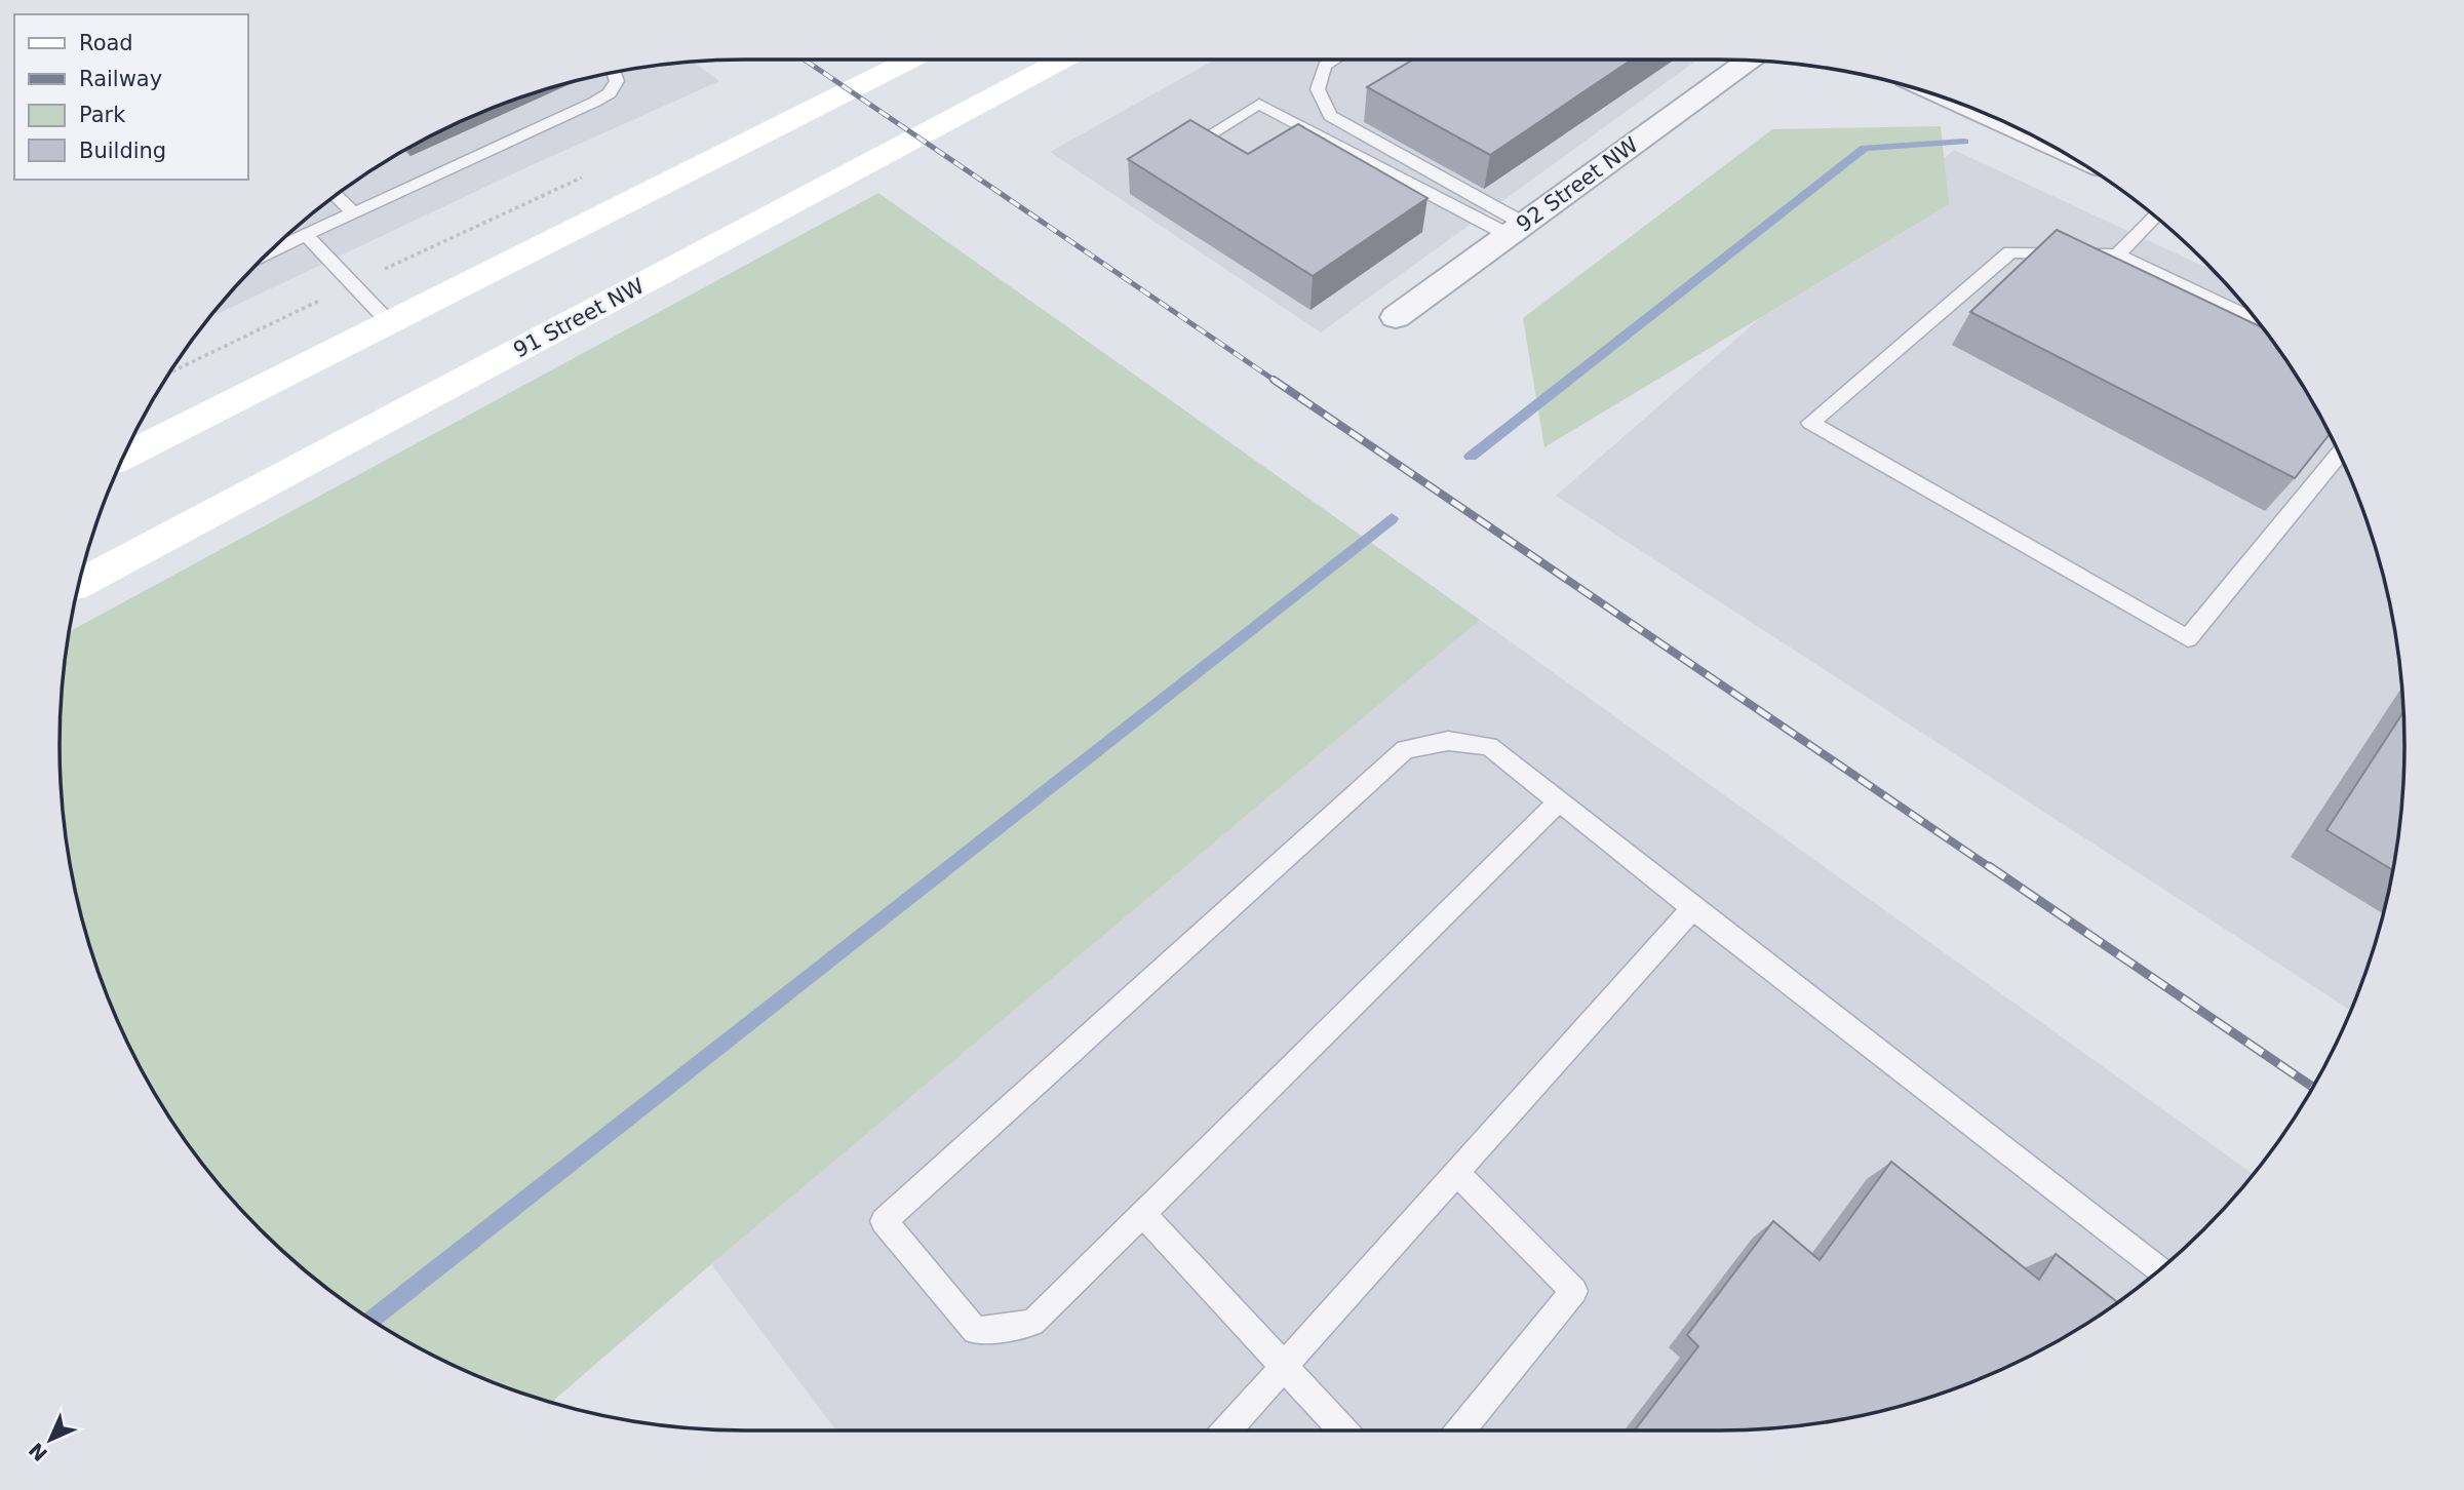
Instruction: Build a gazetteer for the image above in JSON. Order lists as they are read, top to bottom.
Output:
{
  "streets": {
    "main road": ["91 Street NW"],
    "street": ["92 Street NW"]
  },
  "legend": [
    "Road",
    "Railway",
    "Park",
    "Building"
  ],
  "north": "bottom left"
}
